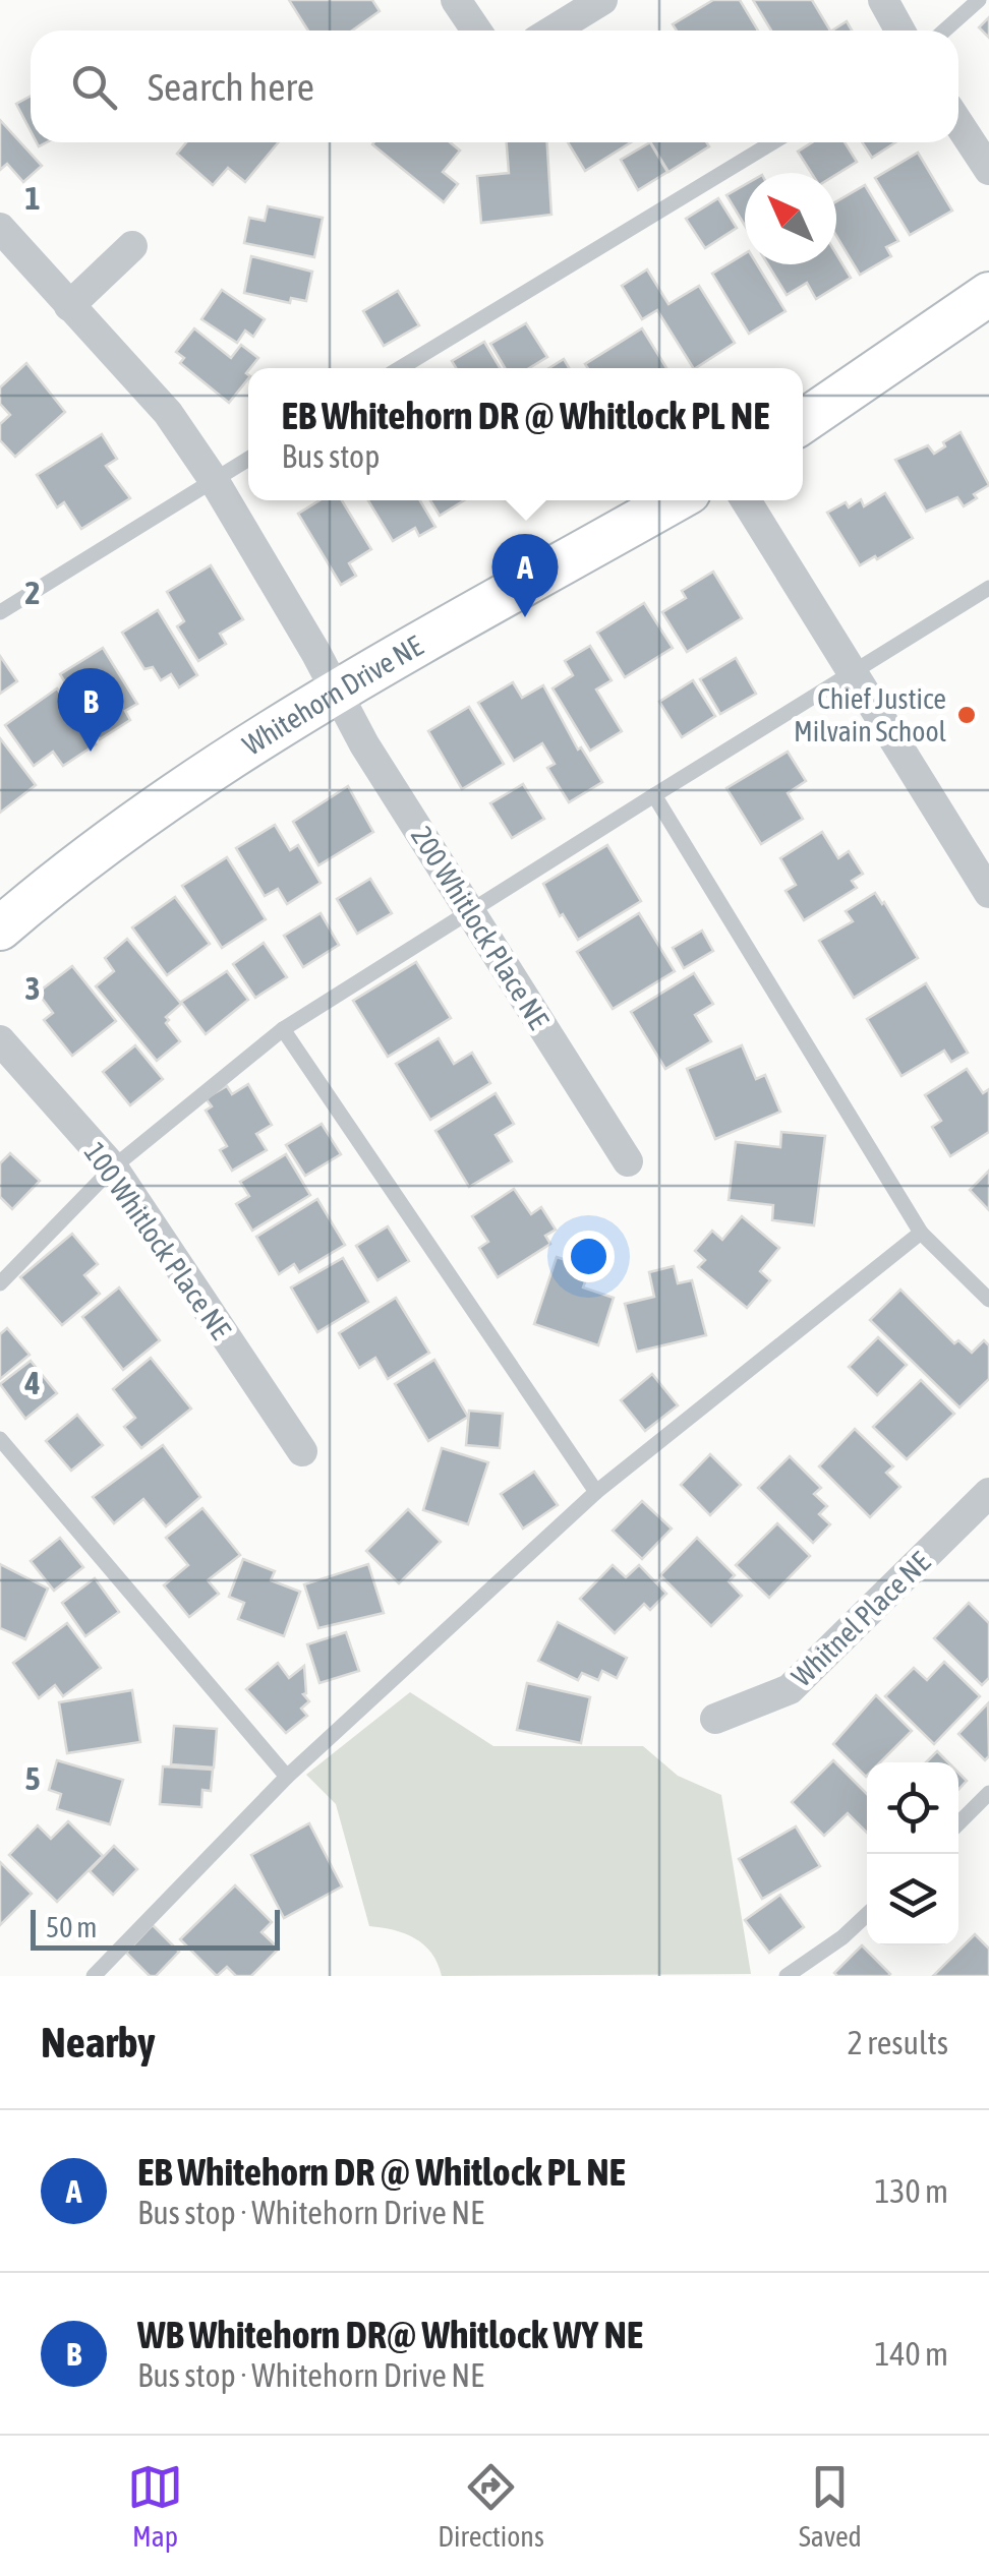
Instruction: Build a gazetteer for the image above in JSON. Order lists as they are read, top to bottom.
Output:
{
  "streets": {
    "street": [
      "Whitehorn Drive NE",
      "200 Whitlock Place NE",
      "100 Whitlock Place NE",
      "Whitnel Place NE"
    ]
  },
  "crossings": [
    ["Whitehorn Drive NE", "200 Whitlock Place NE"]
  ],
  "places": ["Chief Justice Milvain School"],
  "scale_bar": "50 m",
  "north": "top left",
  "page": {
    "search": "Search here",
    "popup": ["EB Whitehorn DR @ Whitlock PL NE", "Bus stop"],
    "pins": ["A", "B"],
    "scale": "50 m",
    "heading": ["Nearby", "2 results"],
    "list": [
      {
        "mark": "A",
        "name": "EB Whitehorn DR @ Whitlock PL NE",
        "note": "Bus stop · Whitehorn Drive NE",
        "value": "130 m"
      },
      {
        "mark": "B",
        "name": "WB Whitehorn DR@ Whitlock WY NE",
        "note": "Bus stop · Whitehorn Drive NE",
        "value": "140 m"
      }
    ],
    "nav": ["Map", "Directions", "Saved"]
  },
  "grid": {
    "rows": [
      "1",
      "2",
      "3",
      "4",
      "5"
    ]
  }
}
